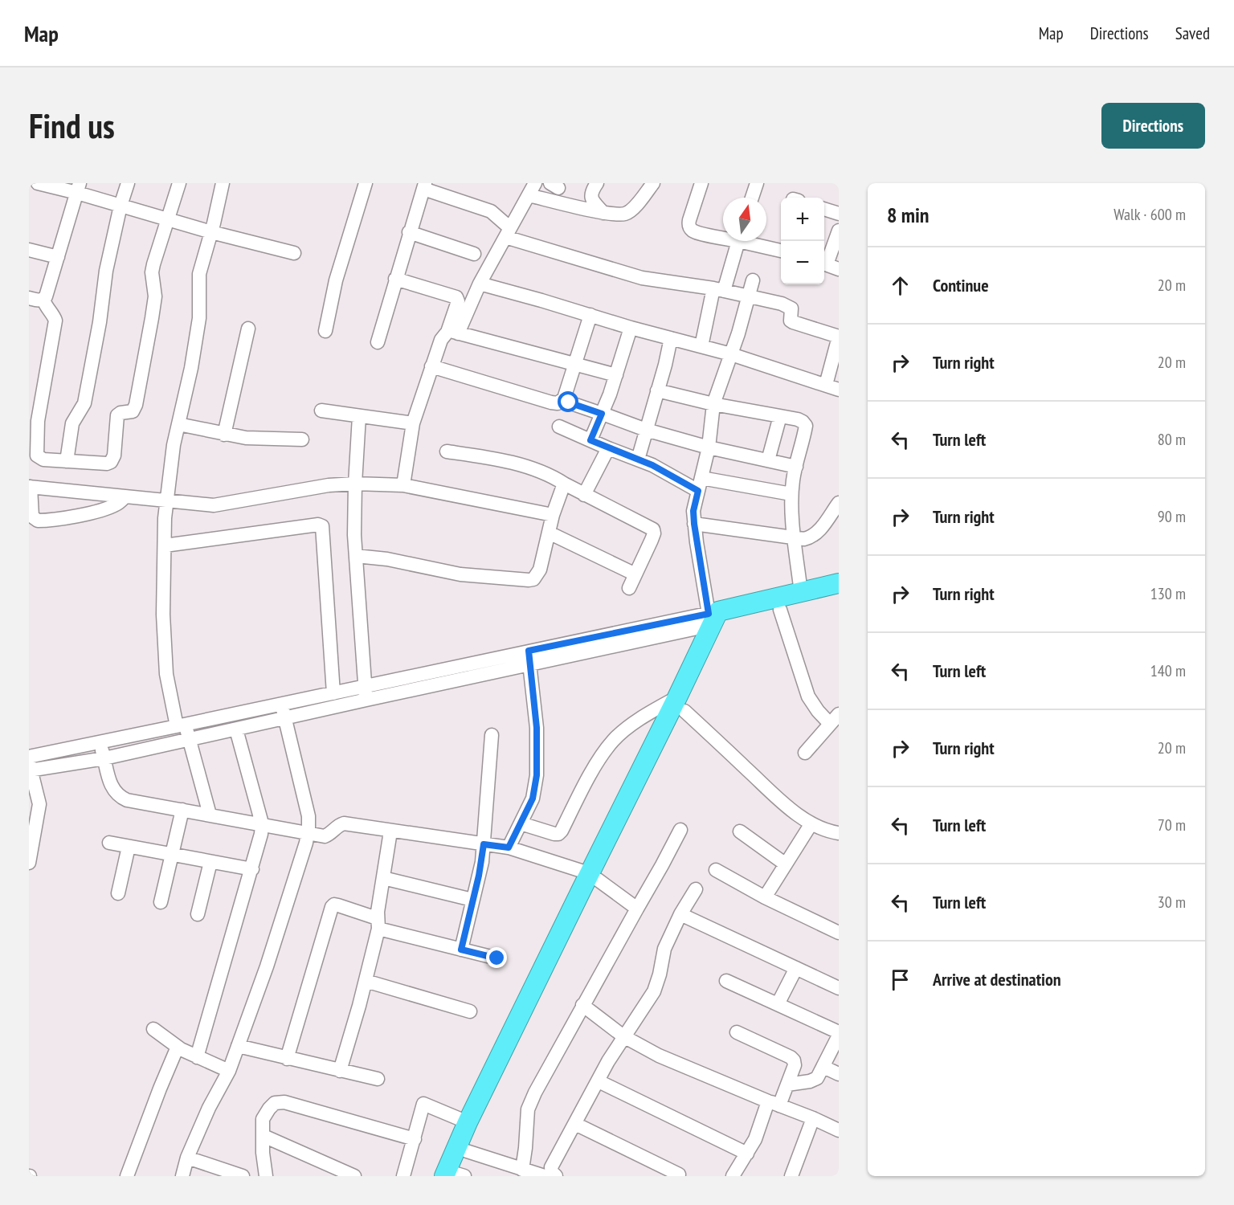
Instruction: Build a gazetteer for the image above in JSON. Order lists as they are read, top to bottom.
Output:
{
  "north": "top",
  "page": {
    "header": "Map",
    "nav": ["Map", "Directions", "Saved"],
    "buttons": "Directions",
    "title": "Find us",
    "heading": ["8 min", "Walk · 600 m"],
    "map_buttons": ["+", "−"],
    "list": [
      ["Continue", "20 m"],
      ["Turn right", "20 m"],
      ["Turn left", "80 m"],
      ["Turn right", "90 m"],
      ["Turn right", "130 m"],
      ["Turn left", "140 m"],
      ["Turn right", "20 m"],
      ["Turn left", "70 m"],
      ["Turn left", "30 m"],
      "Arrive at destination"
    ]
  }
}
